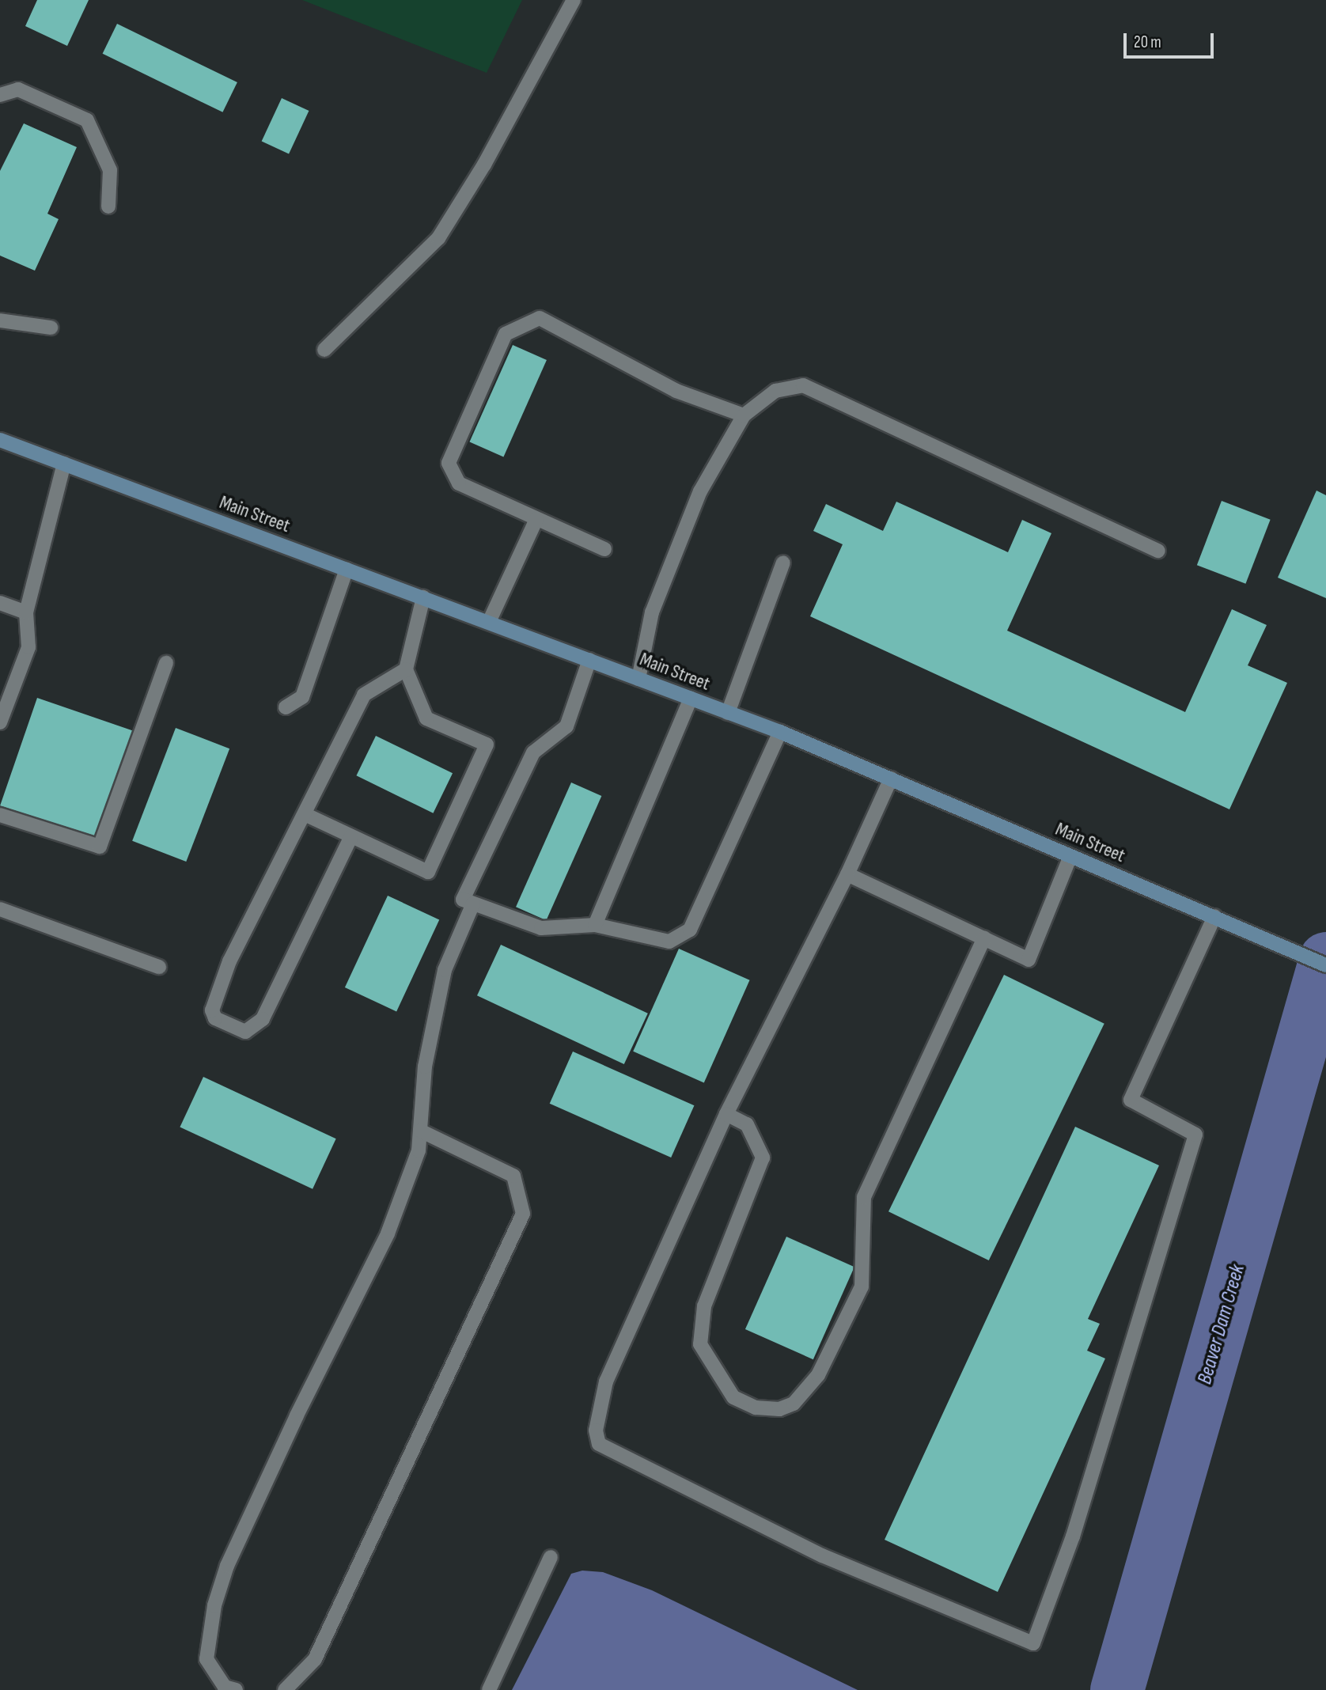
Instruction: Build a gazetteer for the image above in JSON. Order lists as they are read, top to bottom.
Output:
{
  "streets": {
    "main road": ["Main Street"]
  },
  "water": ["Beaver Dam Creek"],
  "scale_bar": "20 m"
}
